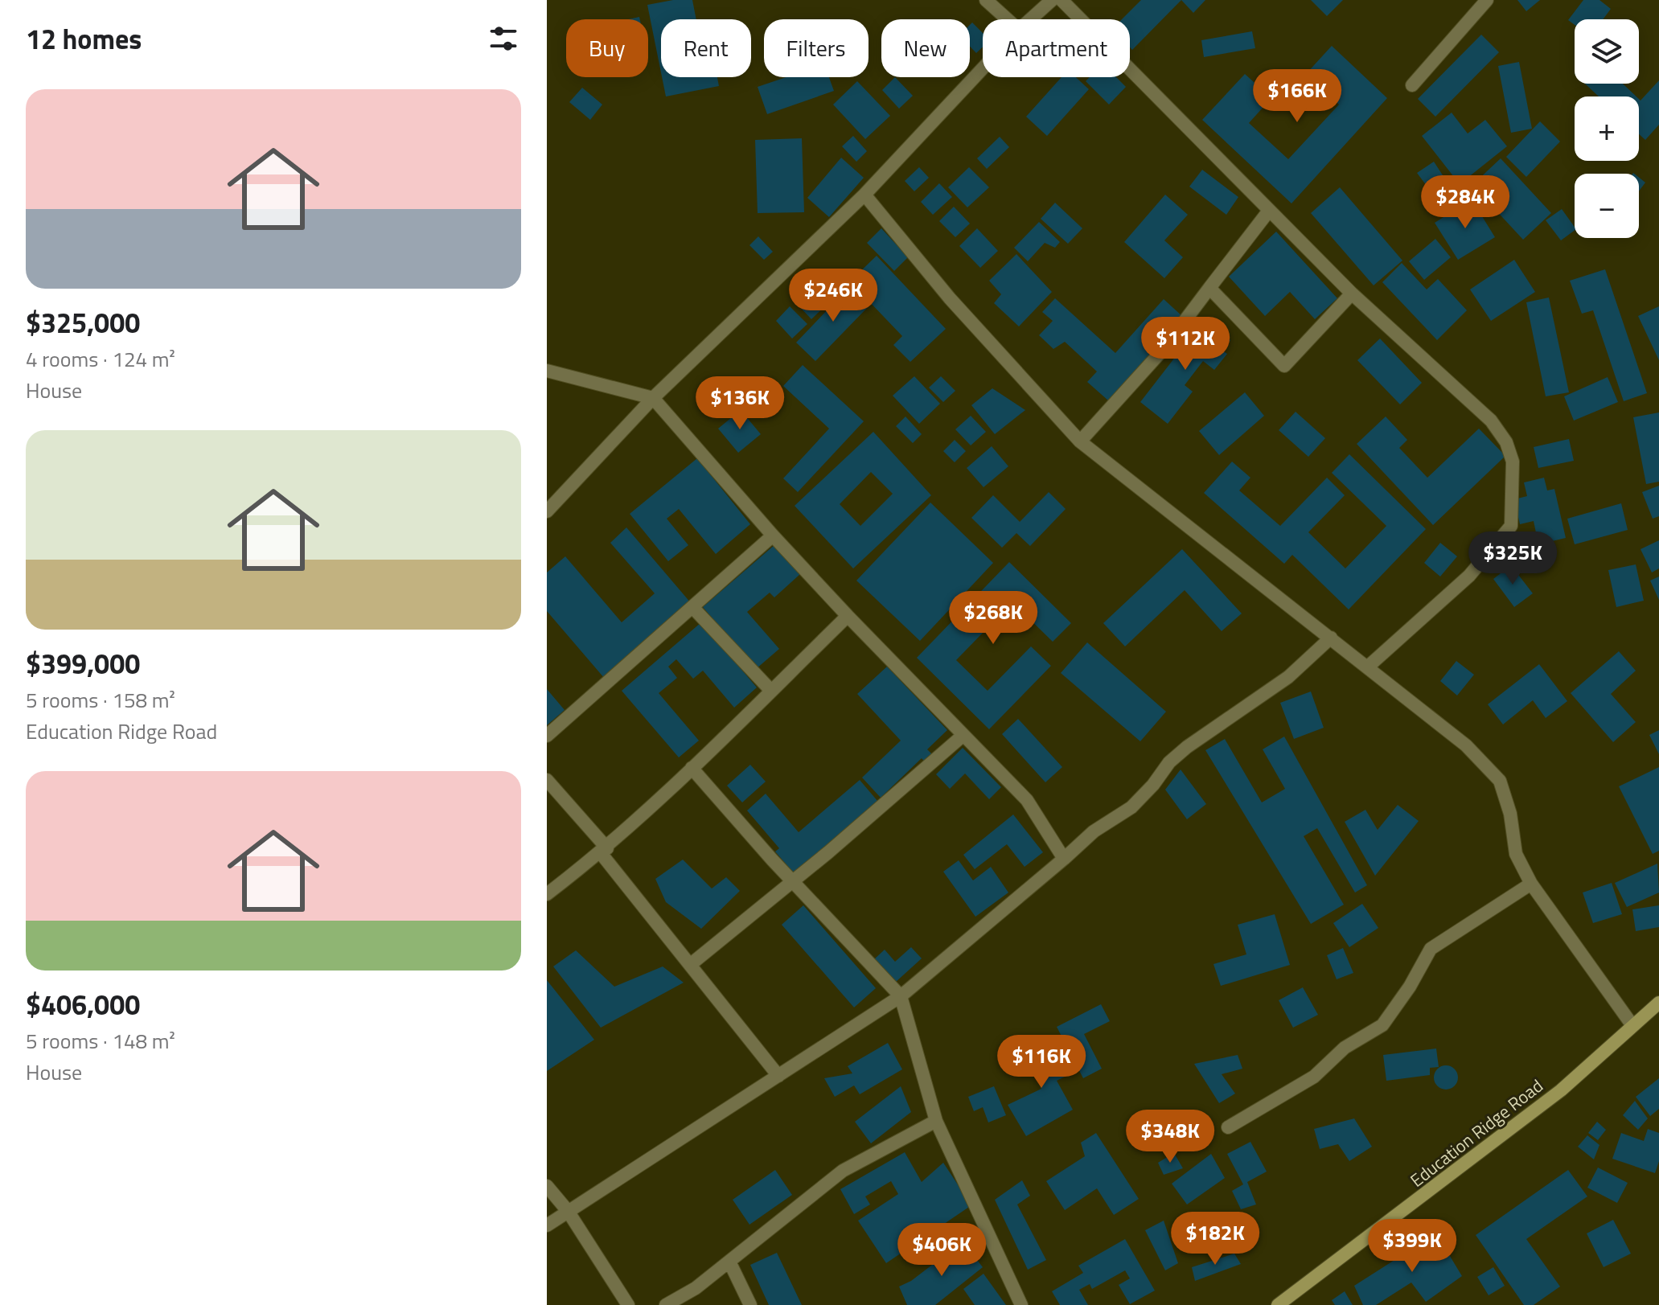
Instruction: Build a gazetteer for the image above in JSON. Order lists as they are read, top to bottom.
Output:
{
  "streets": {
    "main road": ["Education Ridge Road"]
  },
  "page": {
    "heading": "12 homes",
    "map_buttons": ["+", "−"],
    "chip": [
      "Buy",
      "Rent",
      "Filters",
      "New",
      "Apartment"
    ],
    "price": [
      "$166K",
      "$284K",
      "$246K",
      "$112K",
      "$136K",
      "$325K",
      "$268K",
      "$116K",
      "$348K",
      "$182K",
      "$399K",
      "$406K"
    ],
    "list": [
      {
        "name": "$325,000",
        "note": "4 rooms · 124 m² · House"
      },
      {
        "name": "$399,000",
        "note": "5 rooms · 158 m² · Education Ridge Road"
      },
      {
        "name": "$406,000",
        "note": "5 rooms · 148 m² · House"
      }
    ]
  }
}
